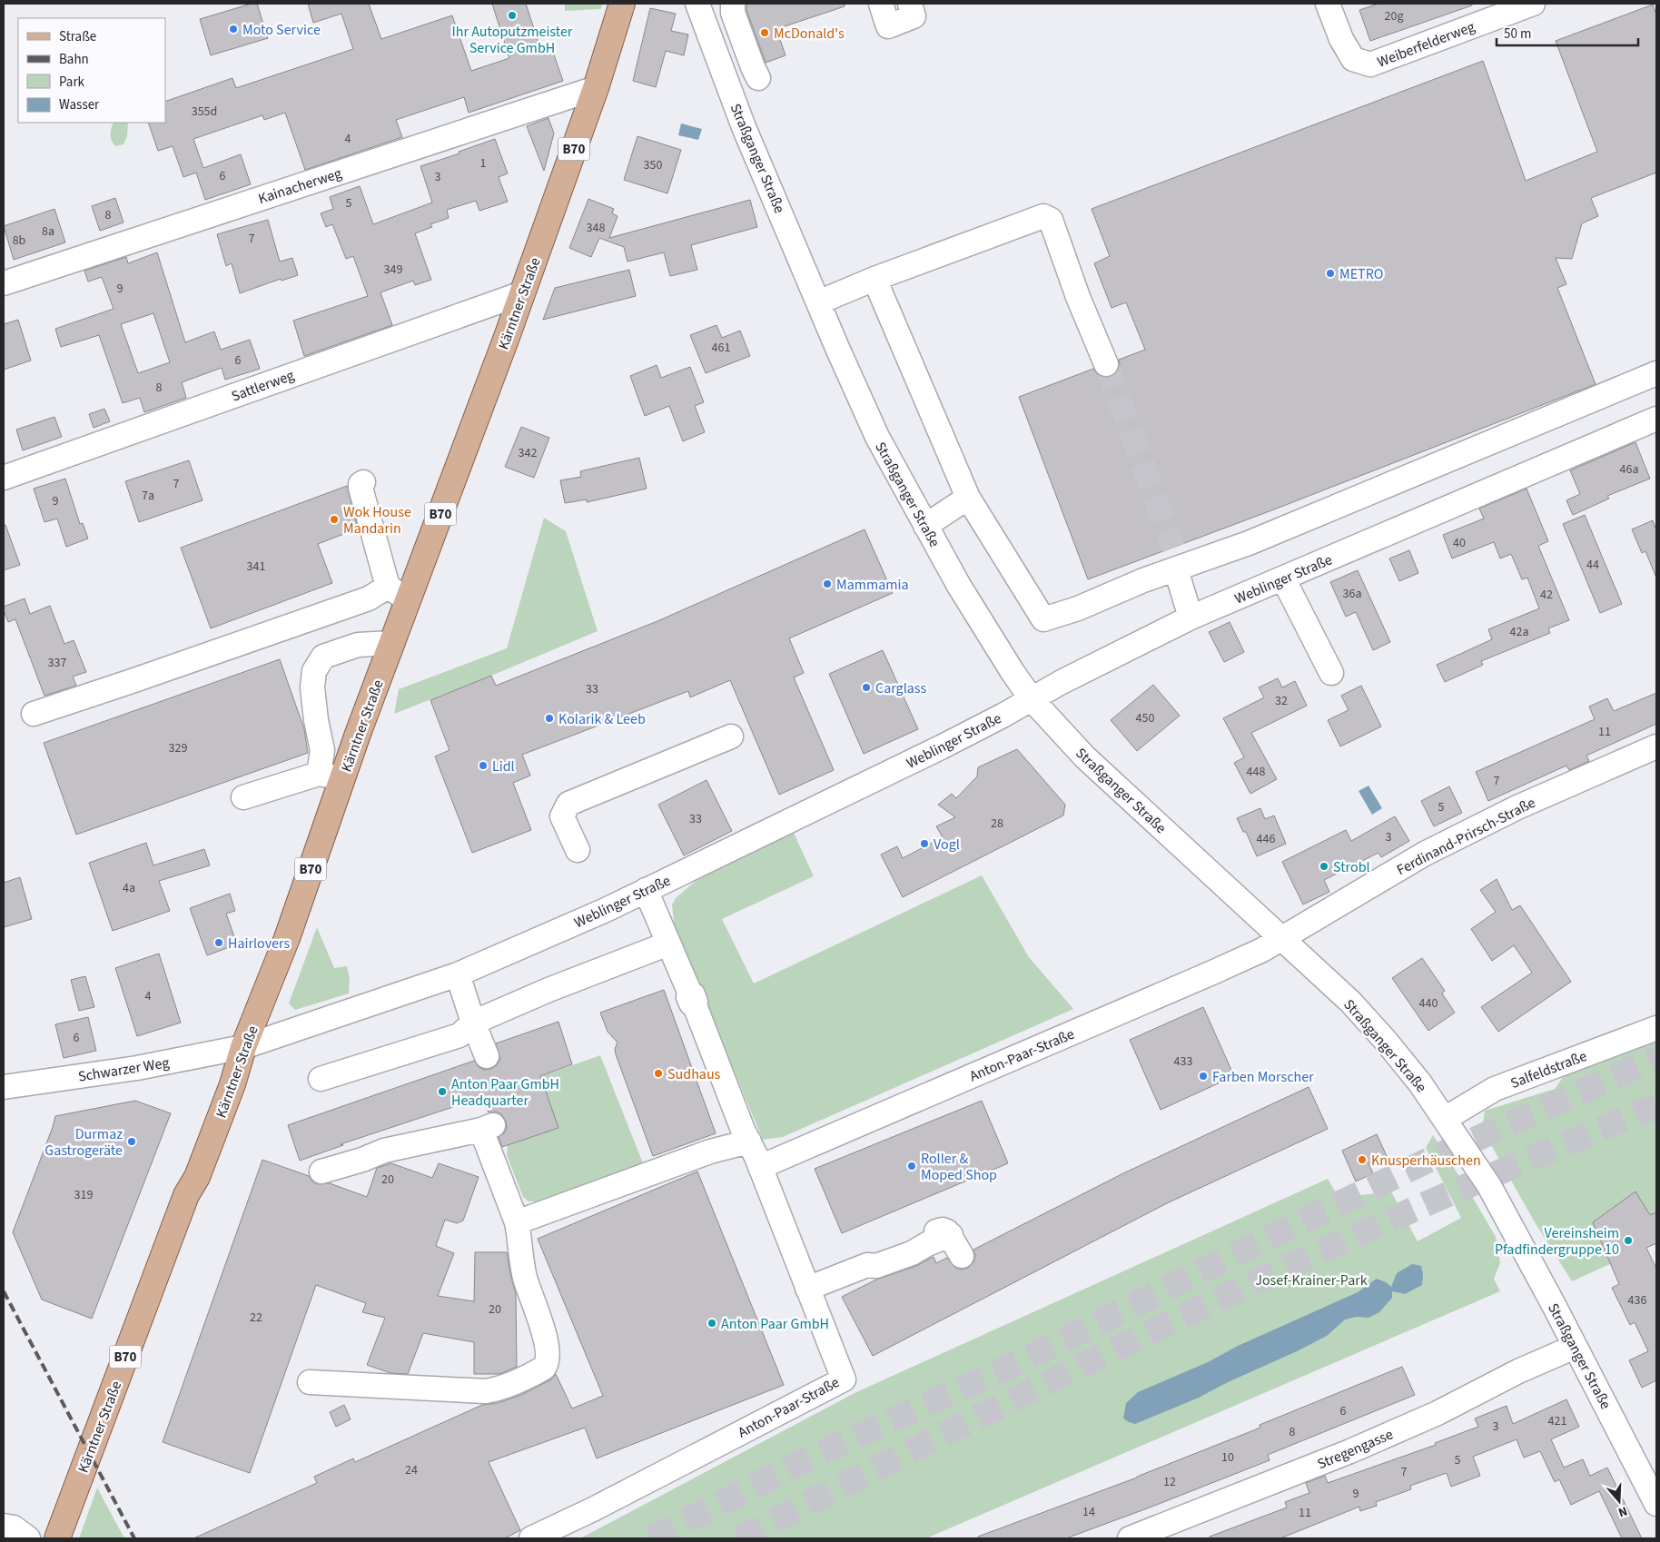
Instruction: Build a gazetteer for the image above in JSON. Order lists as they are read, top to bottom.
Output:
{
  "streets": {
    "main road": ["B70", "Kärntner Straße"],
    "street": [
      "Weiberfelderweg",
      "Straßganger Straße",
      "Kainacherweg",
      "Sattlerweg",
      "Weblinger Straße",
      "Ferdinand-Prirsch-Straße",
      "Anton-Paar-Straße",
      "Schwarzer Weg",
      "Salfeldstraße",
      "Stregengasse"
    ]
  },
  "crossings": [
    ["Straßganger Straße", "Weblinger Straße"],
    ["Straßganger Straße", "Ferdinand-Prirsch-Straße"],
    ["Straßganger Straße", "Anton-Paar-Straße"],
    ["Straßganger Straße", "Salfeldstraße"],
    ["Straßganger Straße", "Stregengasse"],
    ["Kainacherweg", "Kärntner Straße"],
    ["Kärntner Straße", "Sattlerweg"],
    ["Kärntner Straße", "Weblinger Straße"],
    ["Kärntner Straße", "Schwarzer Weg"],
    ["Weblinger Straße", "Anton-Paar-Straße"],
    ["Weblinger Straße", "Schwarzer Weg"],
    ["Ferdinand-Prirsch-Straße", "Anton-Paar-Straße"]
  ],
  "parks": ["Josef-Krainer-Park"],
  "places": [
    "Ihr Autoputzmeister Service GmbH",
    "Moto Service",
    "McDonald's",
    "METRO",
    "Wok House Mandarin",
    "Mammamia",
    "Carglass",
    "Kolarik & Leeb",
    "Lidl",
    "Vogl",
    "Strobl",
    "Hairlovers",
    "Sudhaus",
    "Farben Morscher",
    "Anton Paar GmbH Headquarter",
    "Durmaz Gastrogeräte",
    "Knusperhäuschen",
    "Roller & Moped Shop",
    "Vereinsheim Pfadfindergruppe 10",
    "Anton Paar GmbH"
  ],
  "house_numbers": [
    "20g",
    "355d",
    "4",
    "1",
    "350",
    "6",
    "3",
    "5",
    "8",
    "348",
    "8a",
    "7",
    "8b",
    "349",
    "9",
    "461",
    "6",
    "8",
    "342",
    "46a",
    "7",
    "7a",
    "9",
    "40",
    "44",
    "341",
    "36a",
    "42",
    "42a",
    "337",
    "33",
    "32",
    "450",
    "11",
    "329",
    "448",
    "7",
    "5",
    "33",
    "28",
    "3",
    "446",
    "4a",
    "4",
    "440",
    "6",
    "433",
    "20",
    "319",
    "436",
    "20",
    "22",
    "6",
    "421",
    "3",
    "8",
    "10",
    "5",
    "24",
    "7",
    "12",
    "9",
    "14",
    "11"
  ],
  "legend": [
    "Straße",
    "Bahn",
    "Park",
    "Wasser"
  ],
  "scale_bar": "50 m",
  "north": "bottom"
}
